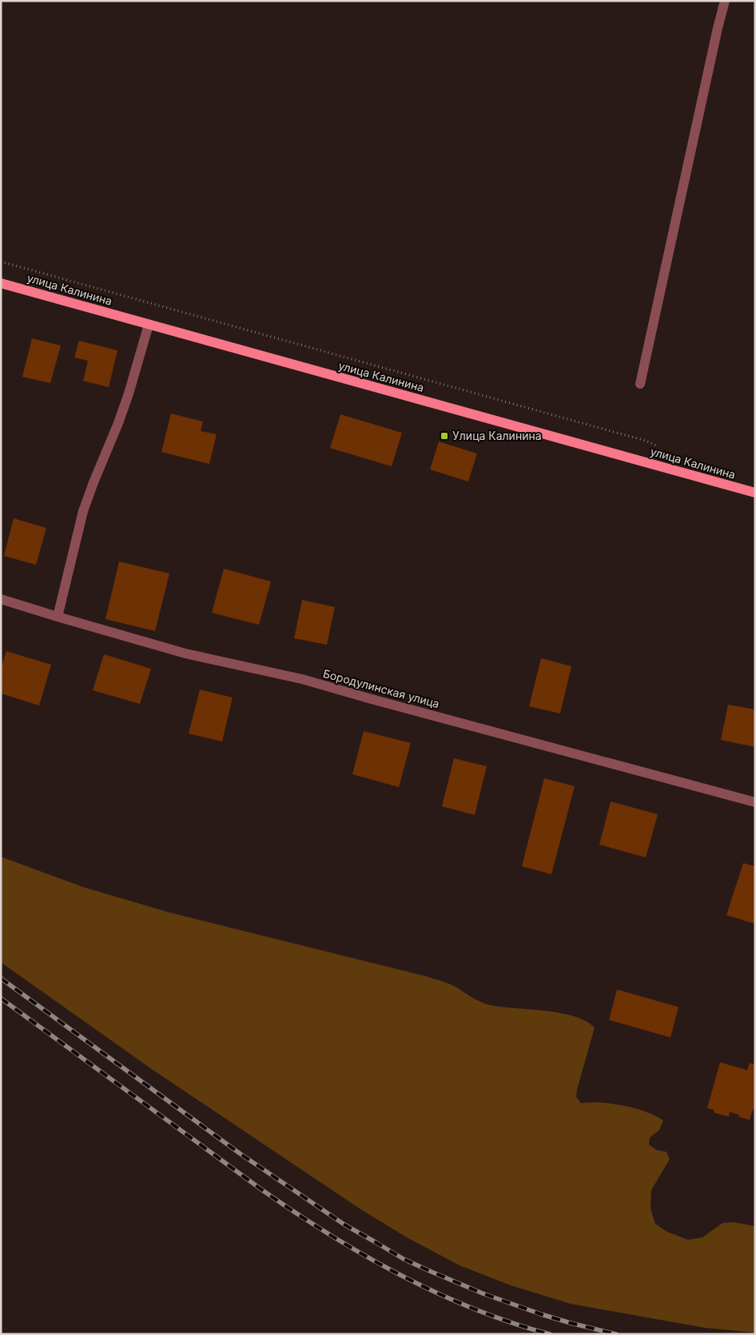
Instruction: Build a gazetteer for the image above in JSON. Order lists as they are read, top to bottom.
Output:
{
  "streets": {
    "main road": ["улица Калинина"],
    "street": ["Бородулинская улица"]
  },
  "places": {
    "transit": ["Улица Калинина"]
  }
}
